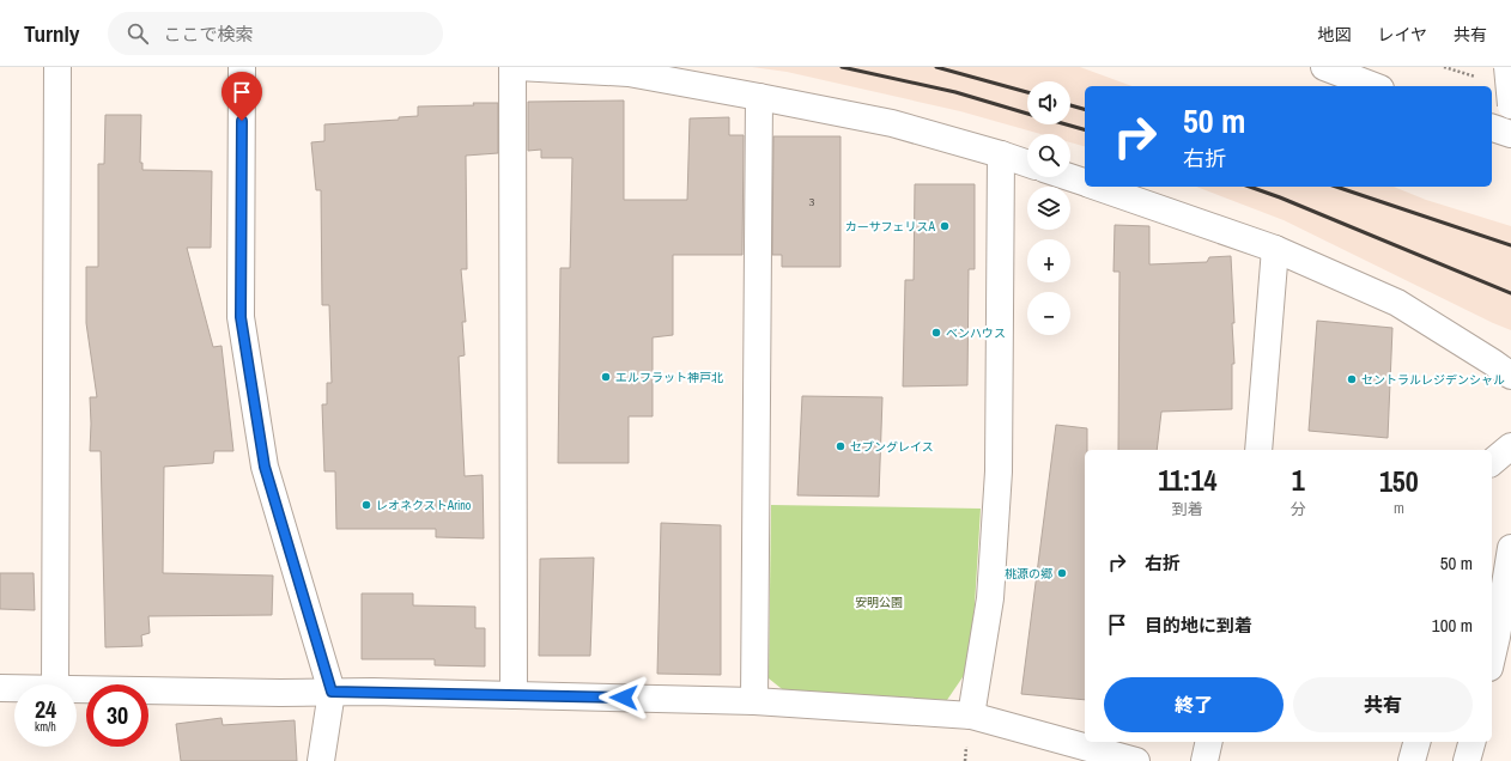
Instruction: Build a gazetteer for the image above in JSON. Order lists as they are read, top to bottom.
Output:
{
  "parks": ["安明公園"],
  "places": [
    "カーサフェリスA",
    "ベンハウス",
    "エルフラット神戸北",
    "セントラルレジデンシャル",
    "セブングレイス",
    "レオネクストArino",
    "桃源の郷"
  ],
  "house_numbers": ["３"],
  "page": {
    "header": "Turnly",
    "search": "ここで検索",
    "nav": ["地図", "レイヤ", "共有"],
    "map_buttons": ["+", "−"],
    "turn": ["50 m", "右折"],
    "eta": [
      "11:14",
      "到着",
      "1",
      "分",
      "150",
      "m"
    ],
    "list": [
      {
        "name": "右折",
        "value": "50 m"
      },
      {
        "name": "目的地に到着",
        "value": "100 m"
      }
    ],
    "buttons": ["終了", "共有"],
    "speed": "24 km/h",
    "limit": "30"
  }
}
